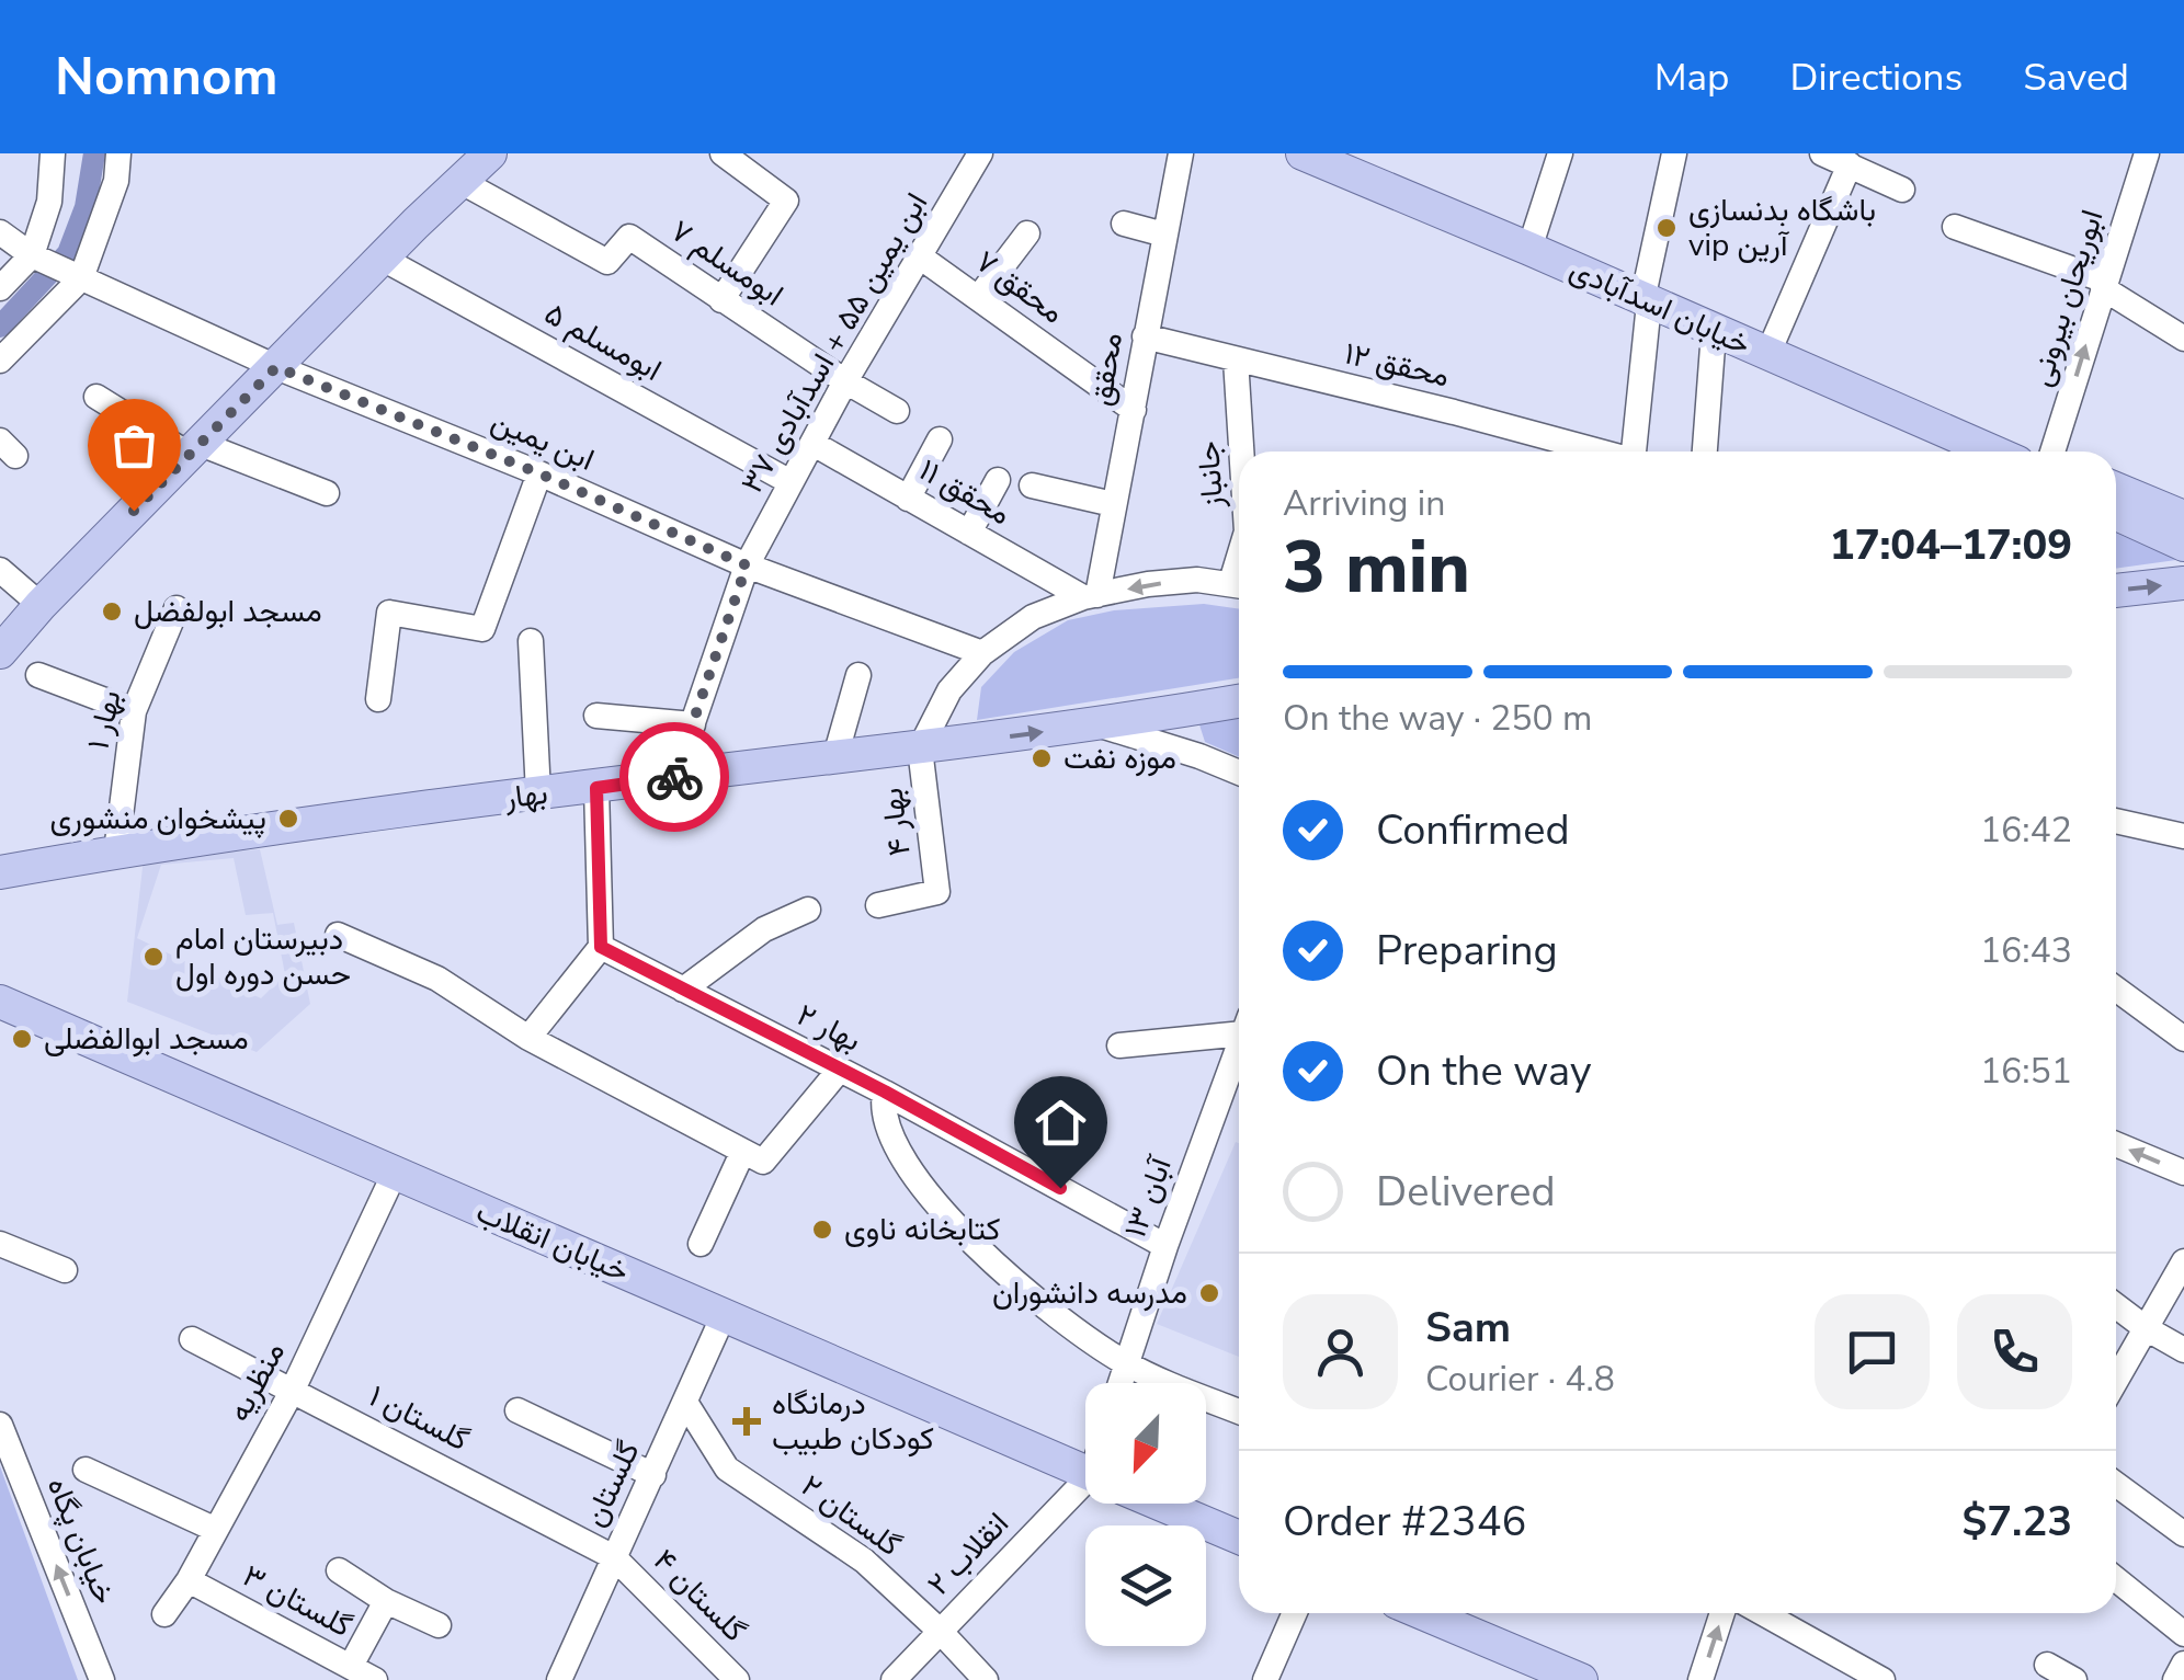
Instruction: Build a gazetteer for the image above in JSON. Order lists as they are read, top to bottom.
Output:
{
  "streets": {
    "main road": ["خیابان اسدآبادی", "بهار", "خیابان انقلاب"],
    "street": [
      "ابومسلم ۷",
      "محقق ۷",
      "ابوریحان بیرونی",
      "ابومسلم ۵",
      "ابن یمین ۵۵ + اسدآبادی ۳۷",
      "محقق ۱۲",
      "محقق",
      "ابن یمین",
      "جانباز",
      "محقق ۱۱",
      "بهار ۱",
      "بهار ۴",
      "بهار ۲",
      "۱۳ آبان",
      "منظریه",
      "گلستان ۱",
      "گلستان",
      "گلستان ۲",
      "خیابان پگاه",
      "انقلاب ۲",
      "گلستان ۴",
      "گلستان ۳"
    ]
  },
  "crossings": [
    ["ابومسلم ۷", "ابن یمین ۵۵ + اسدآبادی ۳۷"],
    ["محقق ۷", "ابن یمین ۵۵ + اسدآبادی ۳۷"],
    ["محقق ۷", "محقق"],
    ["ابومسلم ۵", "ابن یمین ۵۵ + اسدآبادی ۳۷"],
    ["ابن یمین ۵۵ + اسدآبادی ۳۷", "ابن یمین"],
    ["ابن یمین ۵۵ + اسدآبادی ۳۷", "محقق ۱۱"],
    ["ابن یمین ۵۵ + اسدآبادی ۳۷", "بهار"],
    ["محقق ۱۲", "محقق"],
    ["محقق ۱۲", "جانباز"],
    ["محقق", "محقق ۱۱"],
    ["بهار ۱", "بهار"],
    ["بهار", "بهار ۴"],
    ["بهار ۲", "۱۳ آبان"],
    ["خیابان انقلاب", "منظریه"],
    ["خیابان انقلاب", "گلستان"],
    ["منظریه", "گلستان ۱"],
    ["منظریه", "گلستان ۳"],
    ["گلستان ۱", "گلستان"],
    ["گلستان ۱", "گلستان ۴"],
    ["گلستان", "گلستان ۲"],
    ["گلستان", "گلستان ۴"],
    ["گلستان ۲", "انقلاب ۲"]
  ],
  "one_way": ["ابوریحان بیرونی", "خیابان پگاه"],
  "places": {
    "other": [
      "باشگاه بدنسازی vip آرین",
      "مسجد ابولفضل",
      "موزه نفت",
      "پیشخوان منشوری",
      "دبیرستان امام حسن دوره اول",
      "مسجد ابوالفضلی",
      "کتابخانه ناوی",
      "مدرسه دانشوران"
    ],
    "health": ["درمانگاه کودکان طبیب"]
  },
  "north": "bottom left",
  "page": {
    "header": "Nomnom",
    "nav": ["Map", "Directions", "Saved"],
    "heading": ["3 min", "Arriving in", "17:04–17:09"],
    "panel": [
      "Sam",
      "Courier · 4.8",
      "Order #2346",
      "$7.23"
    ],
    "bar": "On the way · 250 m",
    "list": [
      ["Confirmed", "16:42"],
      ["Preparing", "16:43"],
      ["On the way", "16:51"],
      "Delivered"
    ]
  }
}
